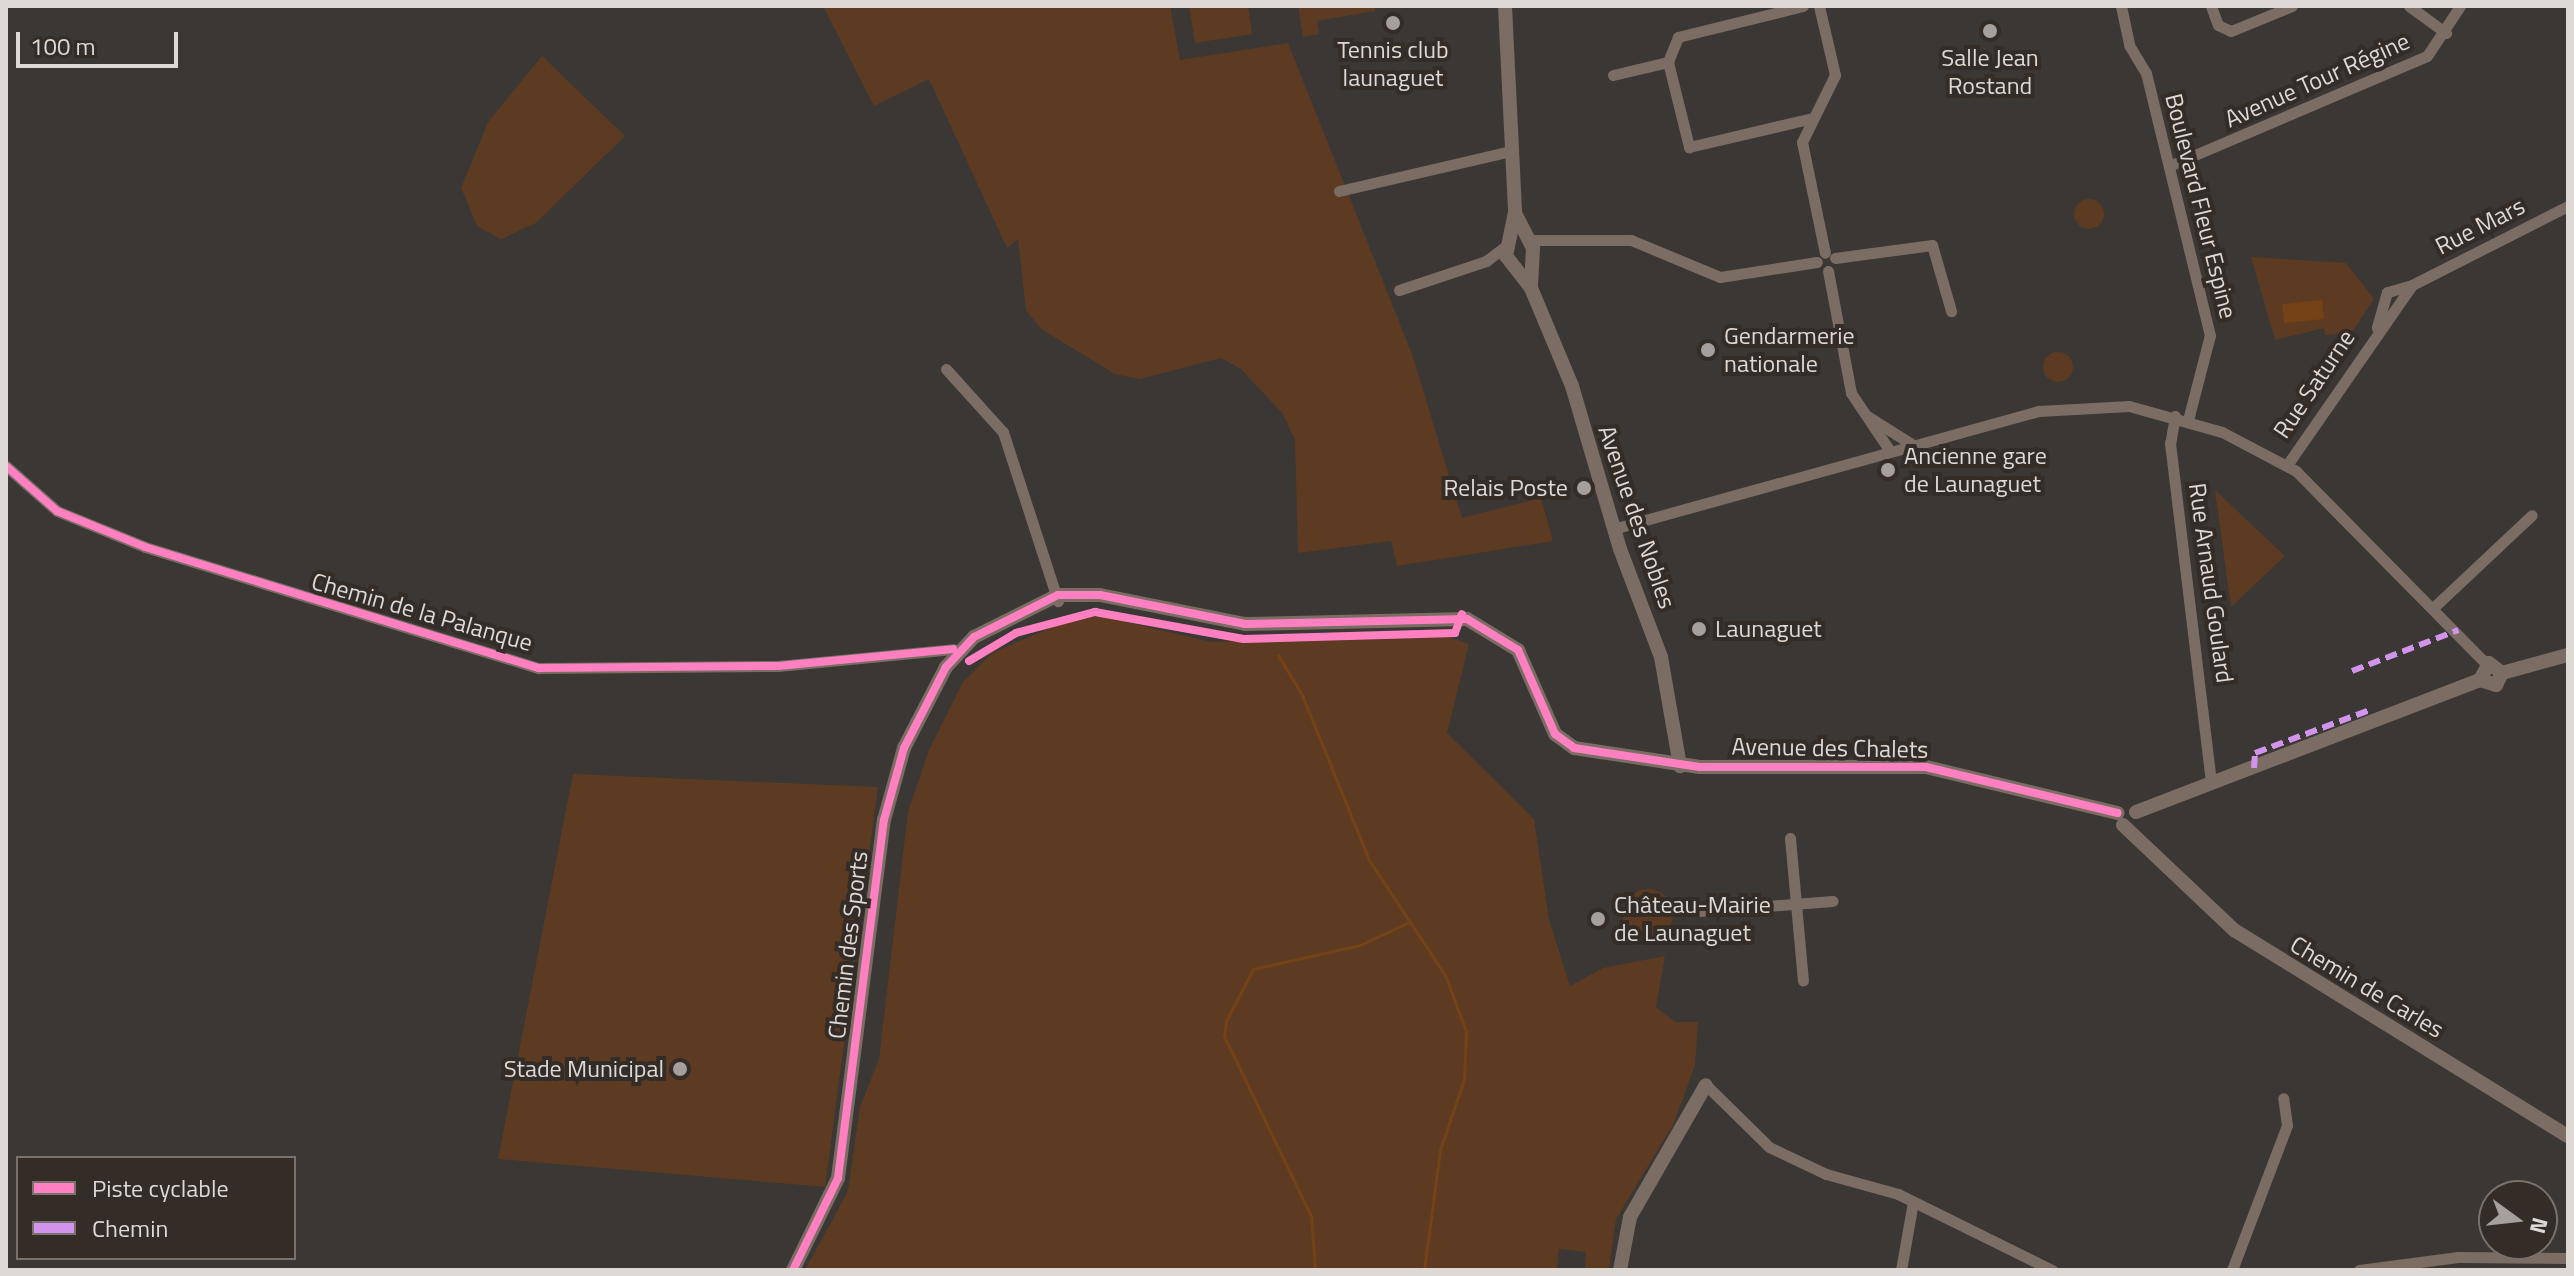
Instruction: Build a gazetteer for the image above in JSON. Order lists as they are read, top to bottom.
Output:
{
  "streets": {
    "street": [
      "Avenue Tour Régine",
      "Boulevard Fleur Espine",
      "Rue Mars",
      "Rue Saturne",
      "Avenue des Nobles",
      "Rue Arnaud Goulard",
      "Chemin de la Palanque",
      "Avenue des Chalets",
      "Chemin des Sports",
      "Chemin de Carles"
    ]
  },
  "crossings": [
    ["Avenue Tour Régine", "Boulevard Fleur Espine"],
    ["Rue Mars", "Rue Saturne"],
    ["Avenue des Nobles", "Avenue des Chalets"],
    ["Avenue des Nobles", "Chemin des Sports"],
    ["Rue Arnaud Goulard", "Avenue des Chalets"],
    ["Avenue des Chalets", "Chemin des Sports"],
    ["Avenue des Chalets", "Chemin de Carles"]
  ],
  "places": [
    "Tennis club launaguet",
    "Salle Jean Rostand",
    "Gendarmerie nationale",
    "Ancienne gare de Launaguet",
    "Relais Poste",
    "Launaguet",
    "Château-Mairie de Launaguet",
    "Stade Municipal"
  ],
  "legend": ["Piste cyclable", "Chemin"],
  "scale_bar": "100 m",
  "north": "right"
}
